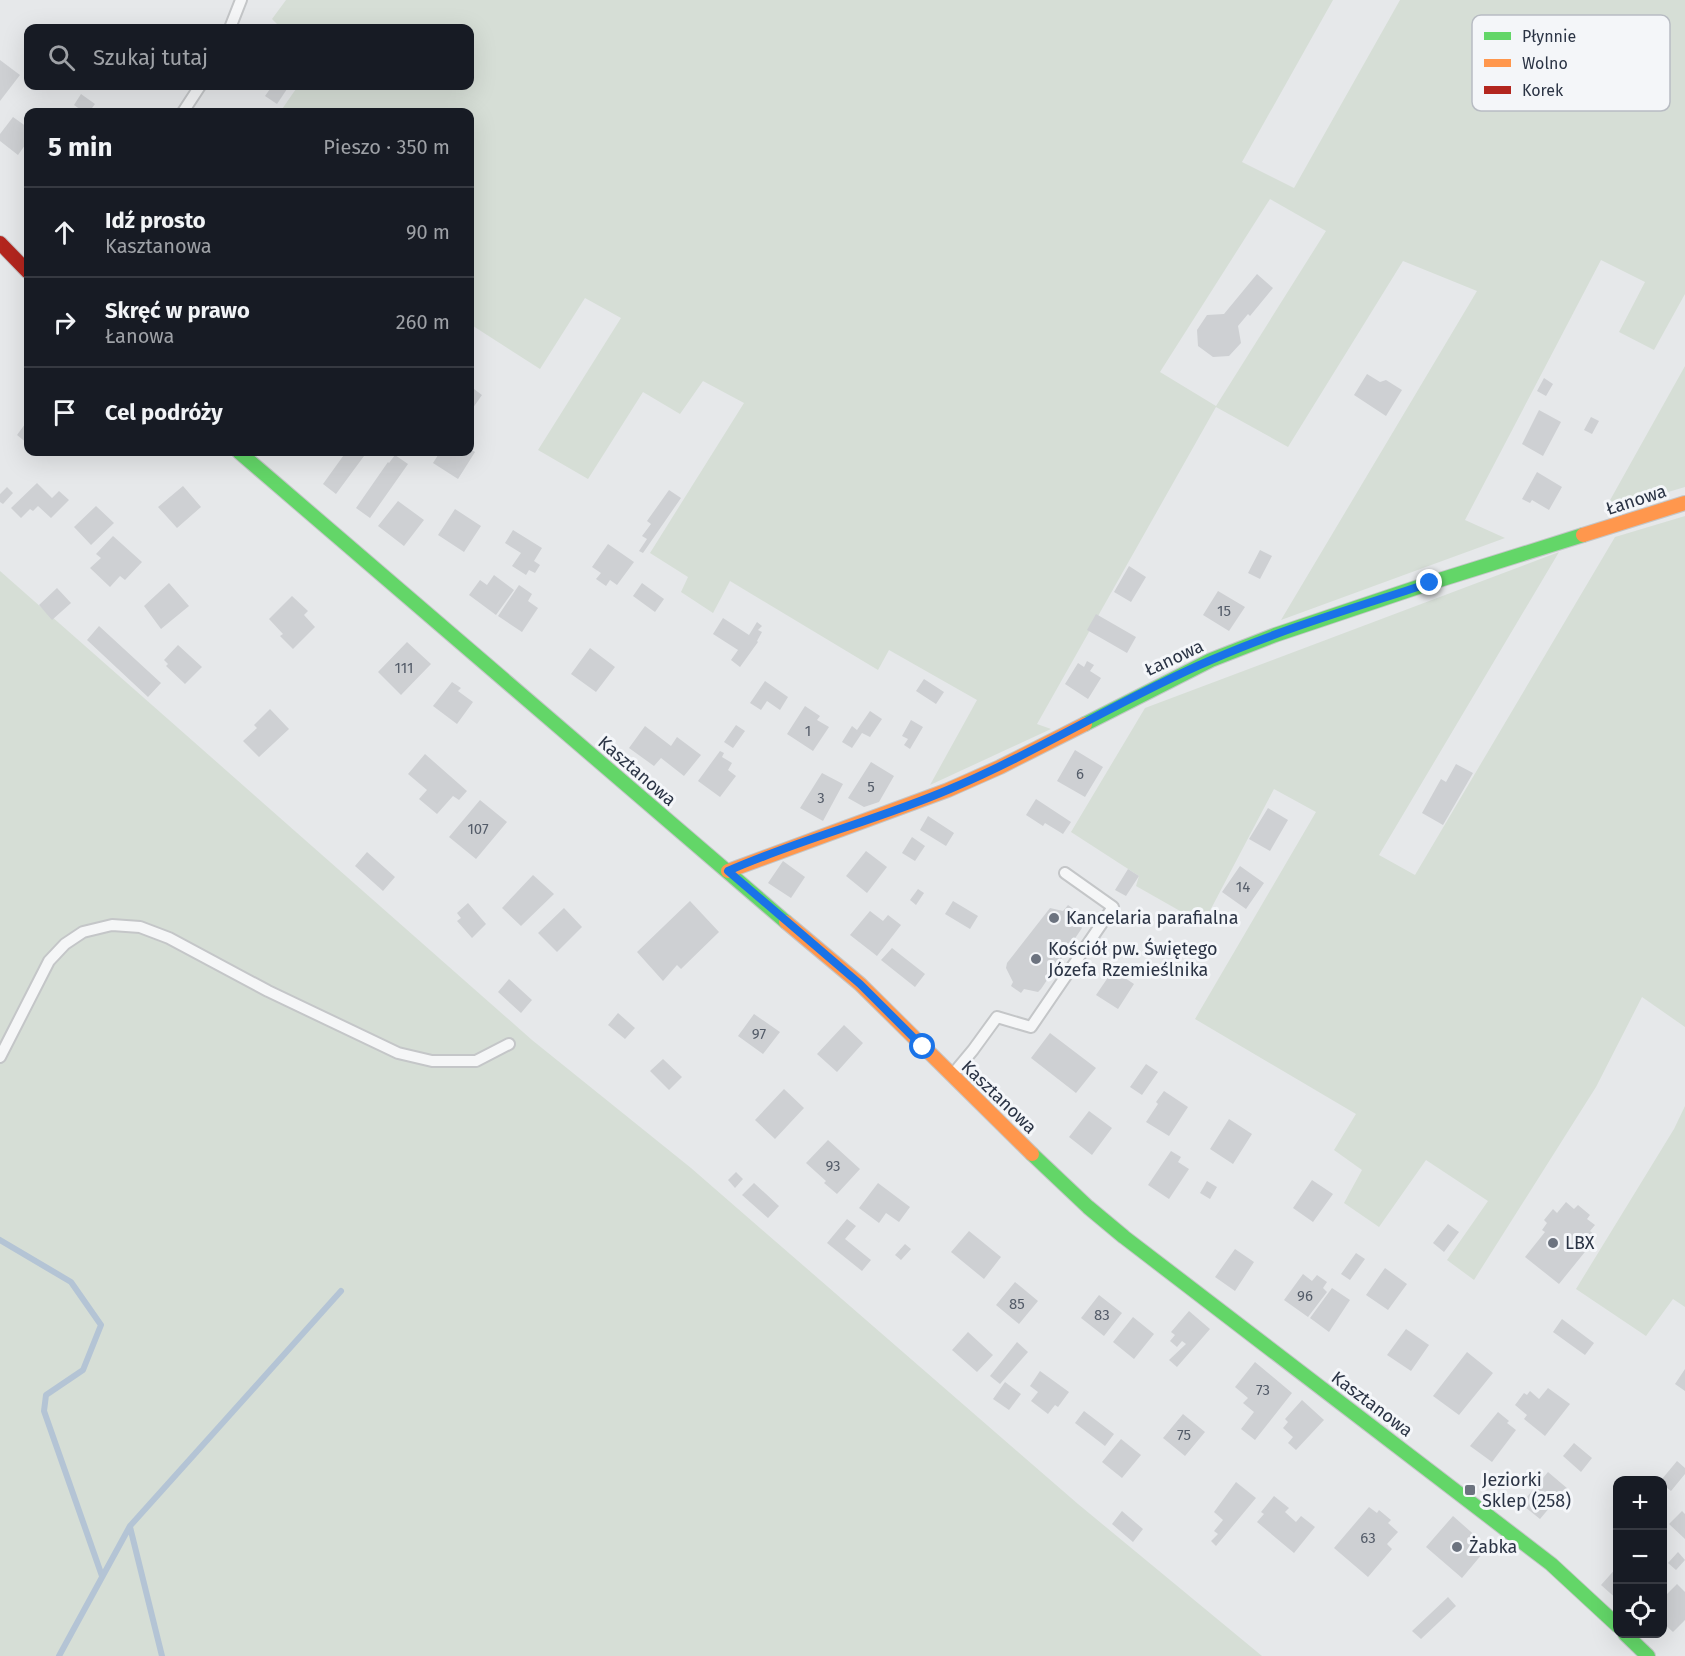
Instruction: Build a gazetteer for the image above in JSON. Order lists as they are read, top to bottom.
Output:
{
  "streets": {
    "street": ["Łanowa", "Kasztanowa"]
  },
  "crossings": [
    ["Łanowa", "Kasztanowa"]
  ],
  "places": {
    "other": [
      "Kancelaria parafialna",
      "Kościół pw. Świętego Józefa Rzemieślnika",
      "LBX",
      "Żabka"
    ],
    "transit": ["Jeziorki Sklep (258)"]
  },
  "house_numbers": [
    "15",
    "111",
    "1",
    "6",
    "5",
    "3",
    "107",
    "14",
    "97",
    "93",
    "96",
    "85",
    "83",
    "73",
    "75",
    "63"
  ],
  "legend": ["Płynnie", "Wolno", "Korek"],
  "page": {
    "search": "Szukaj tutaj",
    "heading": ["5 min", "Pieszo · 350 m"],
    "list": [
      ["Idź prosto", "Kasztanowa", "90 m"],
      ["Skręć w prawo", "Łanowa", "260 m"],
      "Cel podróży"
    ],
    "map_buttons": ["+", "−"]
  }
}
